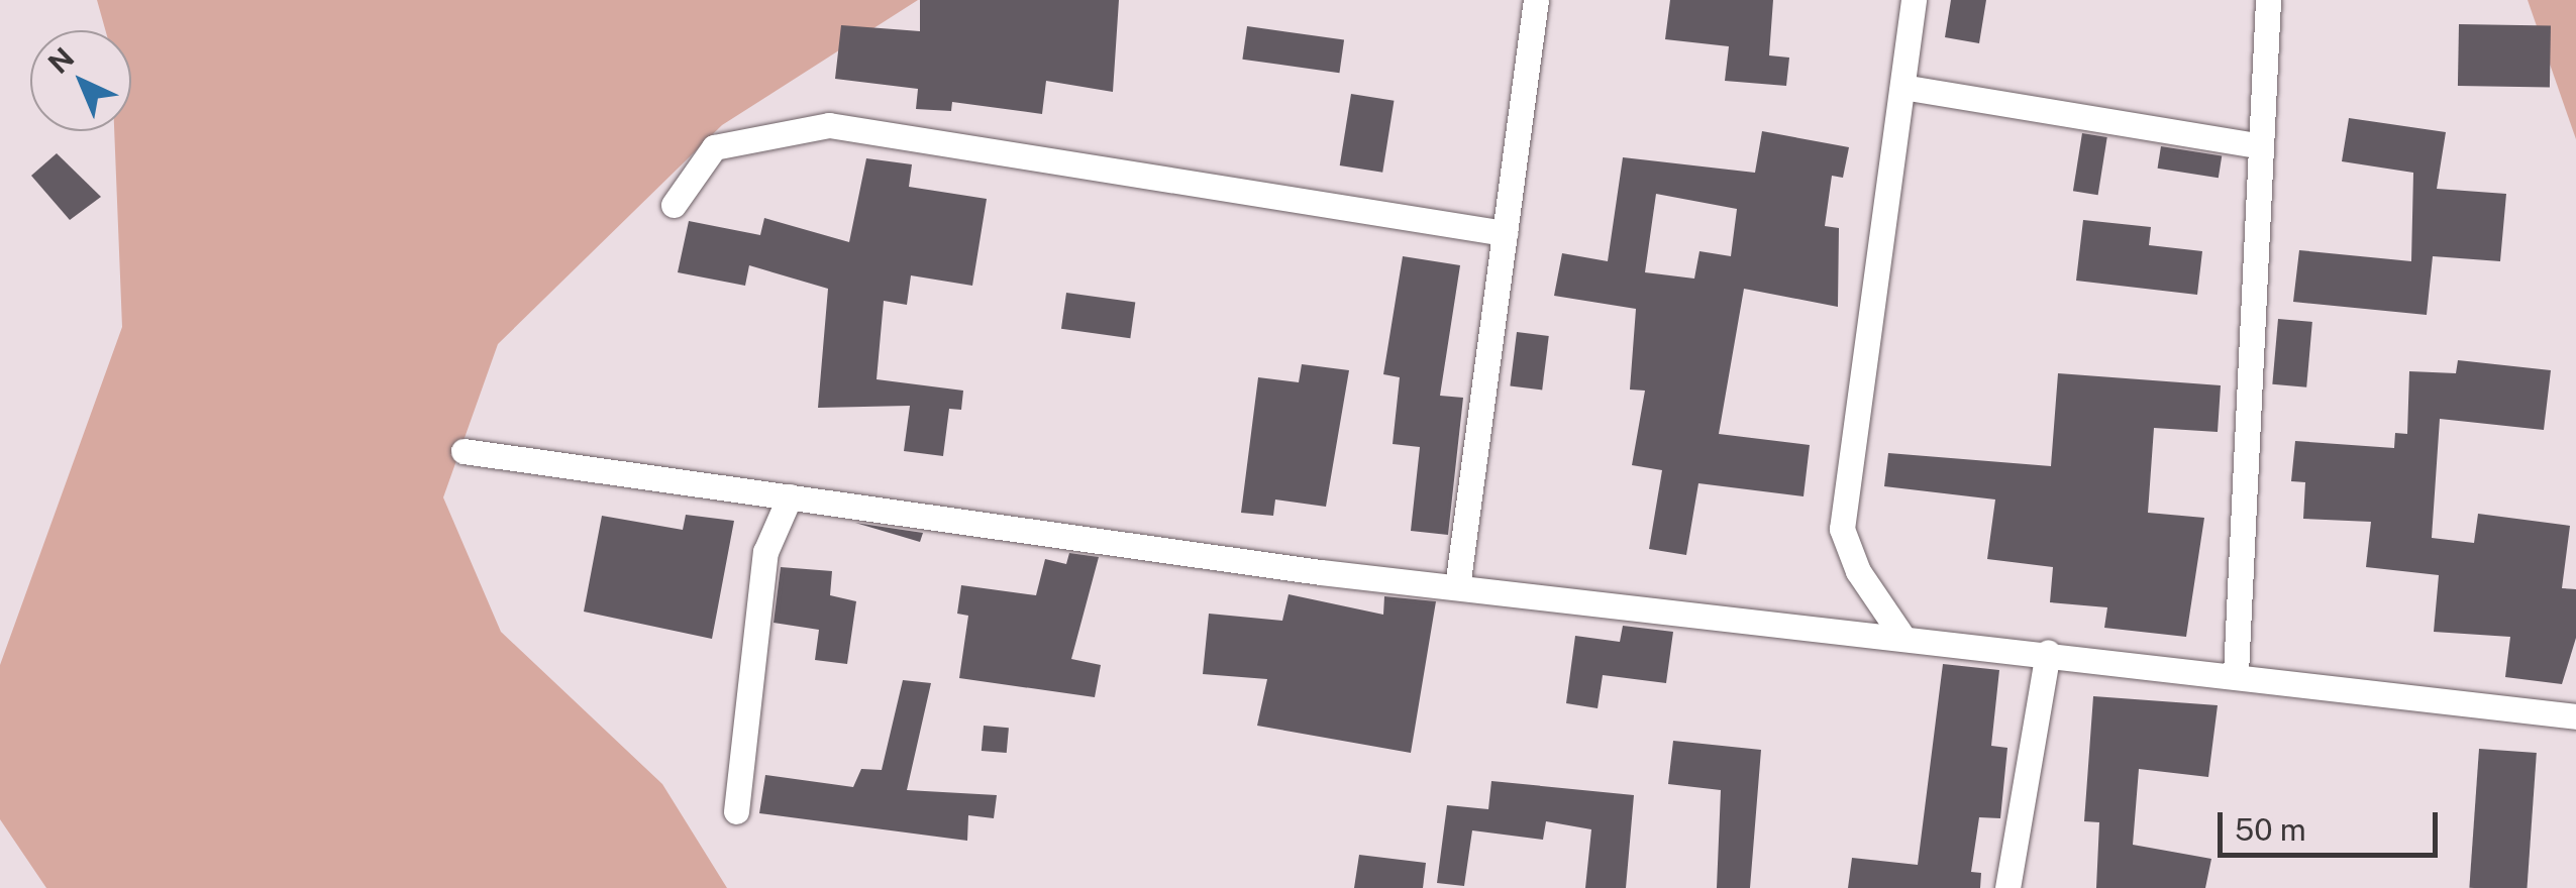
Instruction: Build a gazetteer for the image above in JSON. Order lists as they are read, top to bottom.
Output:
{
  "scale_bar": "50 m",
  "north": "top left"
}
